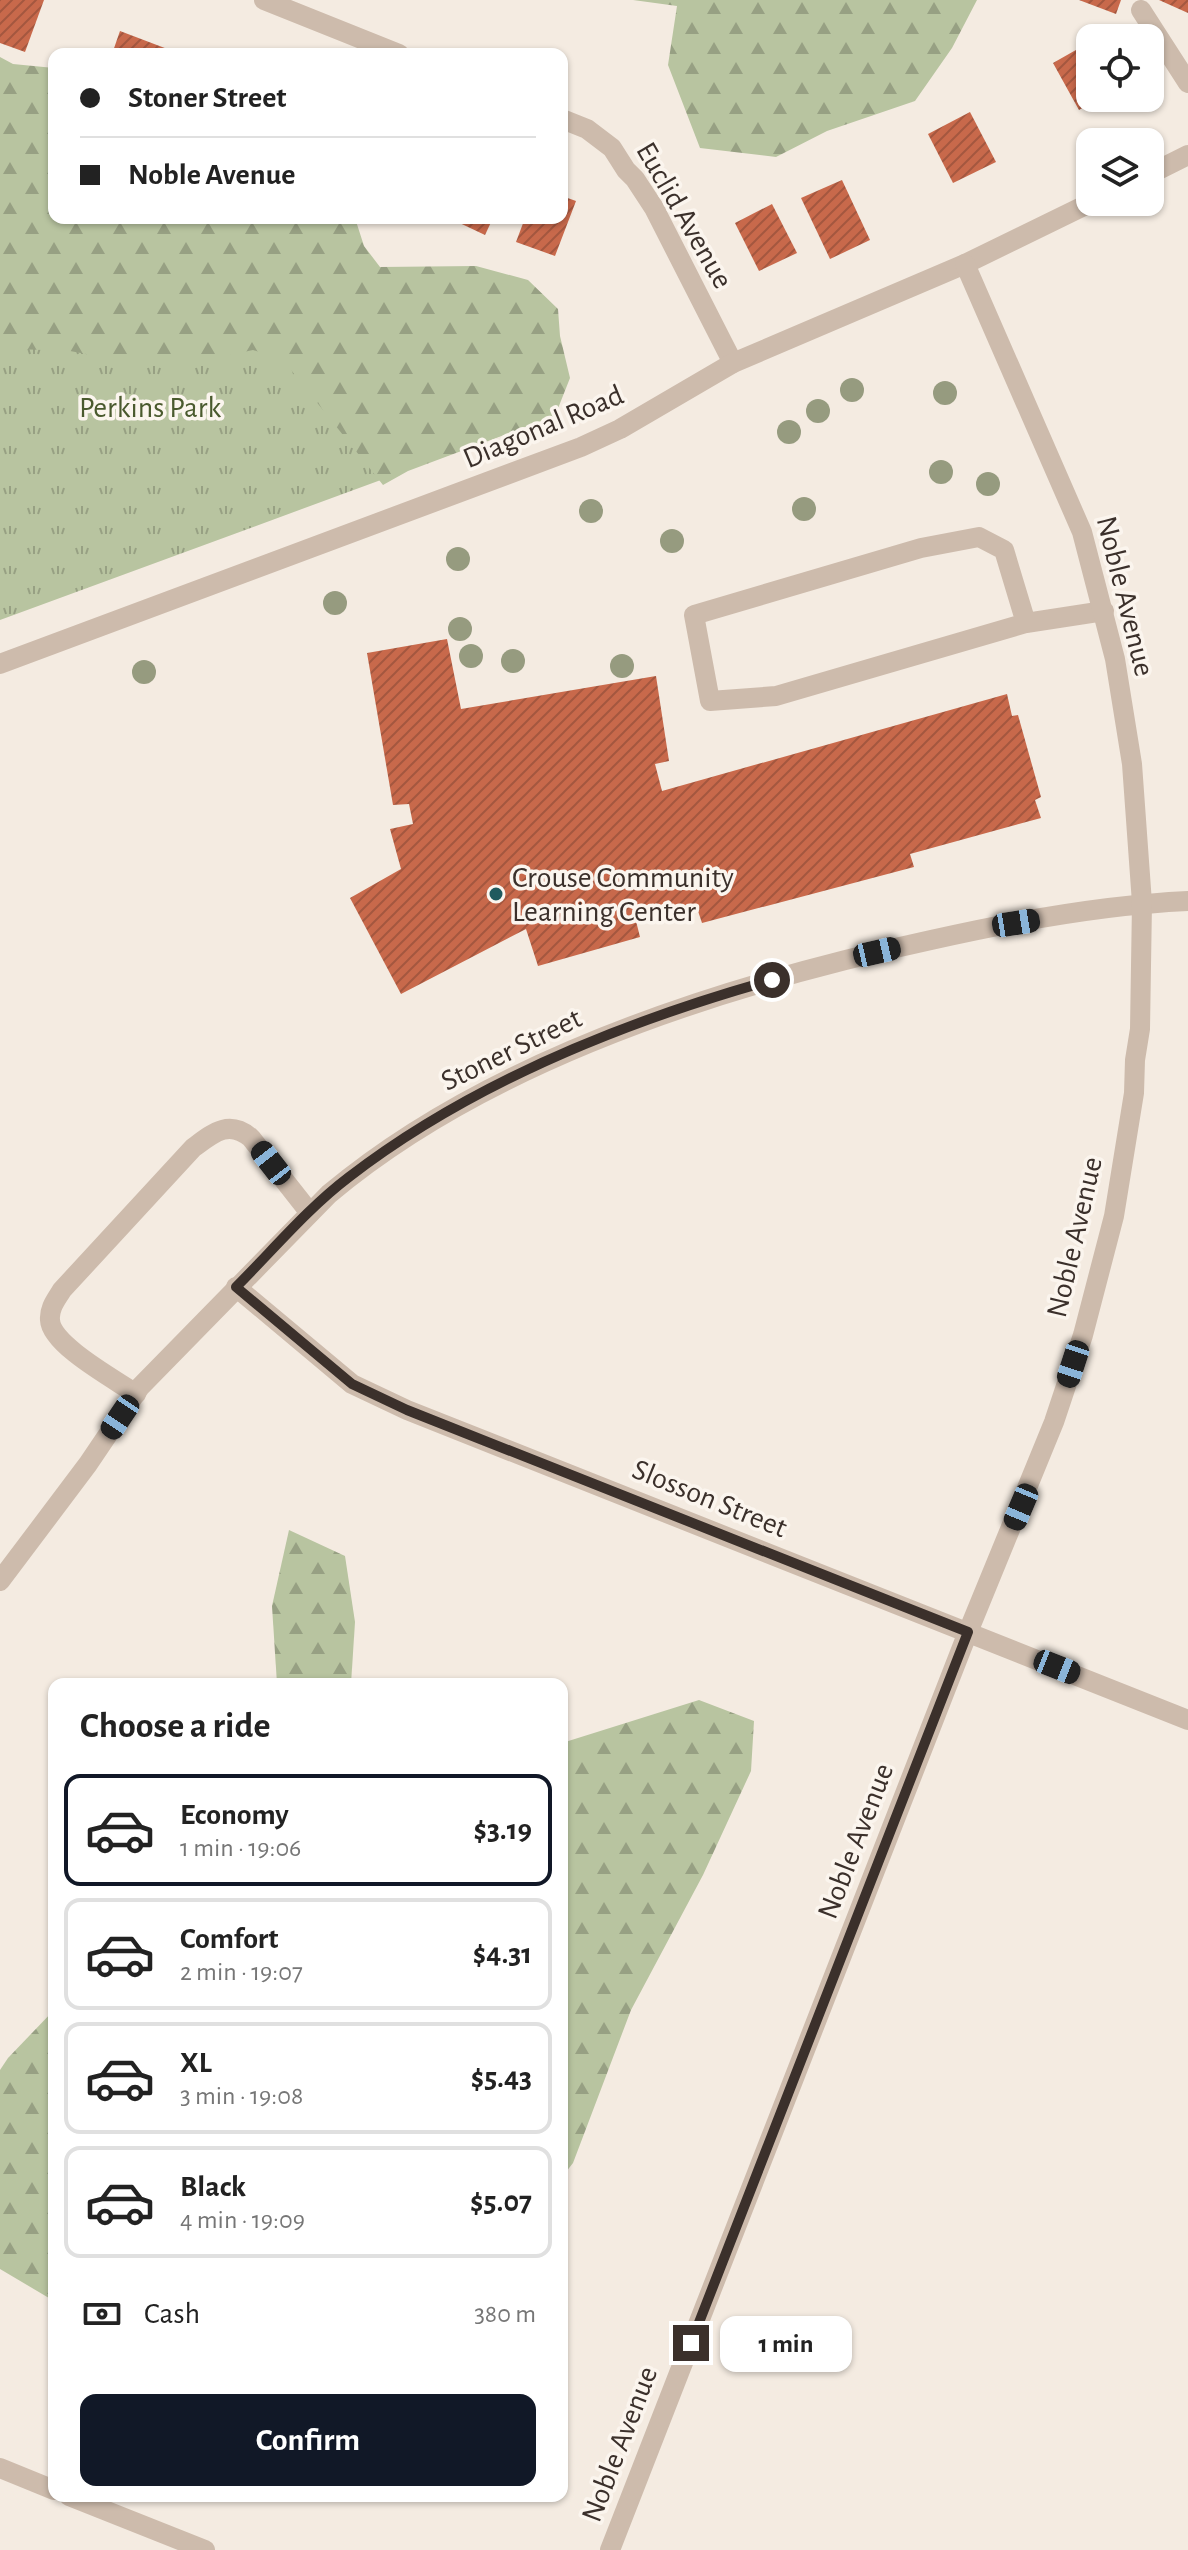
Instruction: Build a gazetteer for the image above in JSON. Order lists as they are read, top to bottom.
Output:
{
  "streets": {
    "street": [
      "Euclid Avenue",
      "Diagonal Road",
      "Noble Avenue",
      "Stoner Street",
      "Slosson Street"
    ]
  },
  "crossings": [
    ["Euclid Avenue", "Diagonal Road"],
    ["Diagonal Road", "Noble Avenue"],
    ["Noble Avenue", "Stoner Street"],
    ["Noble Avenue", "Slosson Street"],
    ["Stoner Street", "Slosson Street"]
  ],
  "parks": ["Perkins Park"],
  "places": ["Crouse Community Learning Center"],
  "page": {
    "banner": ["Stoner Street", "Noble Avenue"],
    "heading": "Choose a ride",
    "list": [
      {
        "name": "Economy",
        "note": "1 min · 19:06",
        "value": "$3.19"
      },
      {
        "name": "Comfort",
        "note": "2 min · 19:07",
        "value": "$4.31"
      },
      {
        "name": "XL",
        "note": "3 min · 19:08",
        "value": "$5.43"
      },
      {
        "name": "Black",
        "note": "4 min · 19:09",
        "value": "$5.07"
      }
    ],
    "pay": ["Cash", "380 m"],
    "bubble": "1 min",
    "buttons": "Confirm"
  }
}
